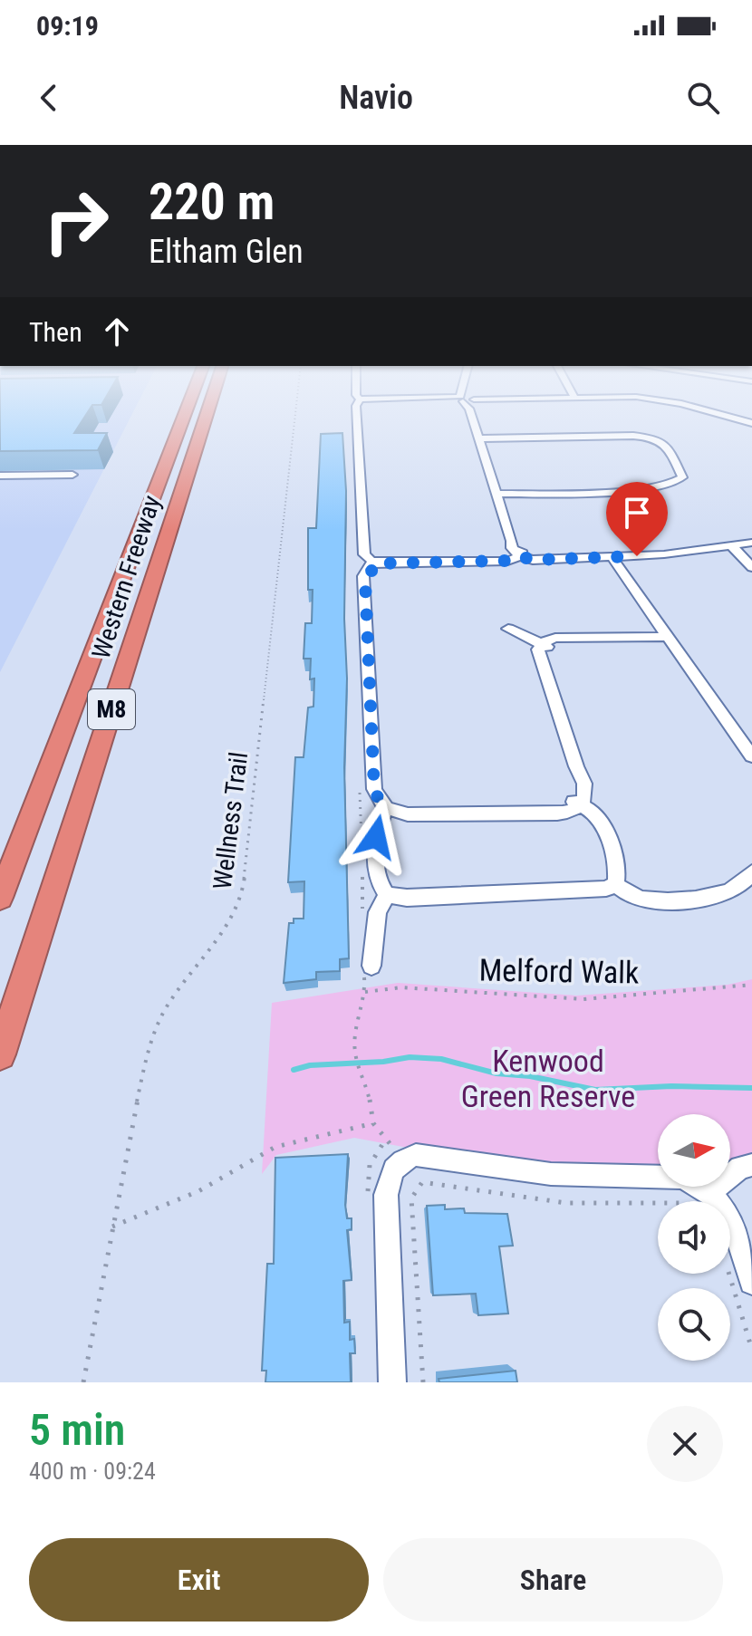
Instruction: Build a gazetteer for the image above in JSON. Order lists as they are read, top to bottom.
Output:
{
  "streets": {
    "highway": ["Western Freeway", "M8"],
    "path": ["Wellness Trail", "Melford Walk"]
  },
  "parks": ["Kenwood Green Reserve"],
  "north": "right",
  "page": {
    "status": "09:19",
    "header": "Navio",
    "turn": ["220 m", "Eltham Glen"],
    "then": "Then",
    "heading": ["5 min", "400 m · 09:24"],
    "buttons": ["Exit", "Share"]
  }
}
